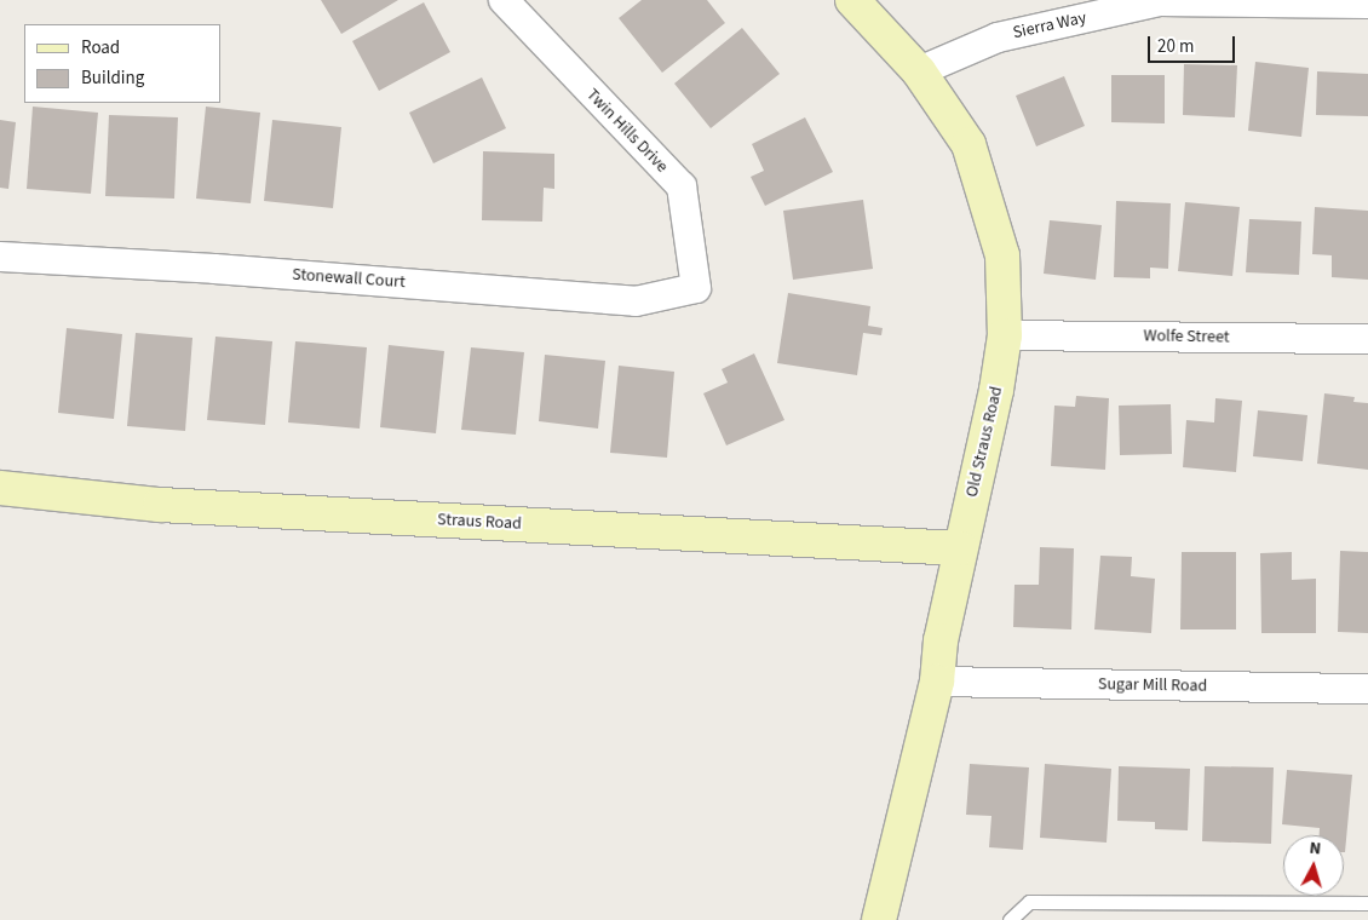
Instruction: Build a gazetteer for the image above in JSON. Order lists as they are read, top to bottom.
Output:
{
  "streets": {
    "street": [
      "Sierra Way",
      "Twin Hills Drive",
      "Stonewall Court",
      "Wolfe Street",
      "Old Straus Road",
      "Straus Road",
      "Sugar Mill Road"
    ]
  },
  "crossings": [
    ["Sierra Way", "Old Straus Road"],
    ["Twin Hills Drive", "Stonewall Court"],
    ["Wolfe Street", "Old Straus Road"],
    ["Old Straus Road", "Straus Road"],
    ["Old Straus Road", "Sugar Mill Road"]
  ],
  "legend": ["Road", "Building"],
  "scale_bar": "20 m",
  "north": "top"
}
